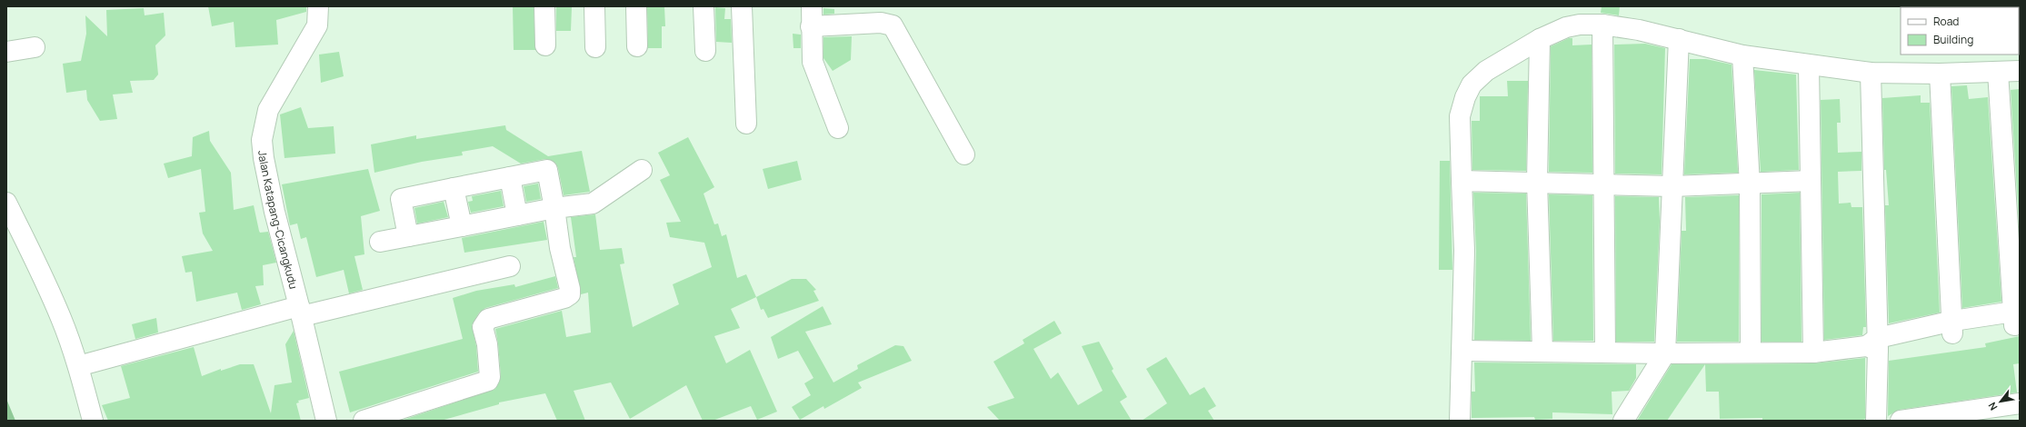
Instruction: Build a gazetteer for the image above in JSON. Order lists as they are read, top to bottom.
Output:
{
  "streets": {
    "street": ["Jalan Katapang-Cicangkudu"]
  },
  "legend": ["Road", "Building"],
  "north": "bottom left"
}
